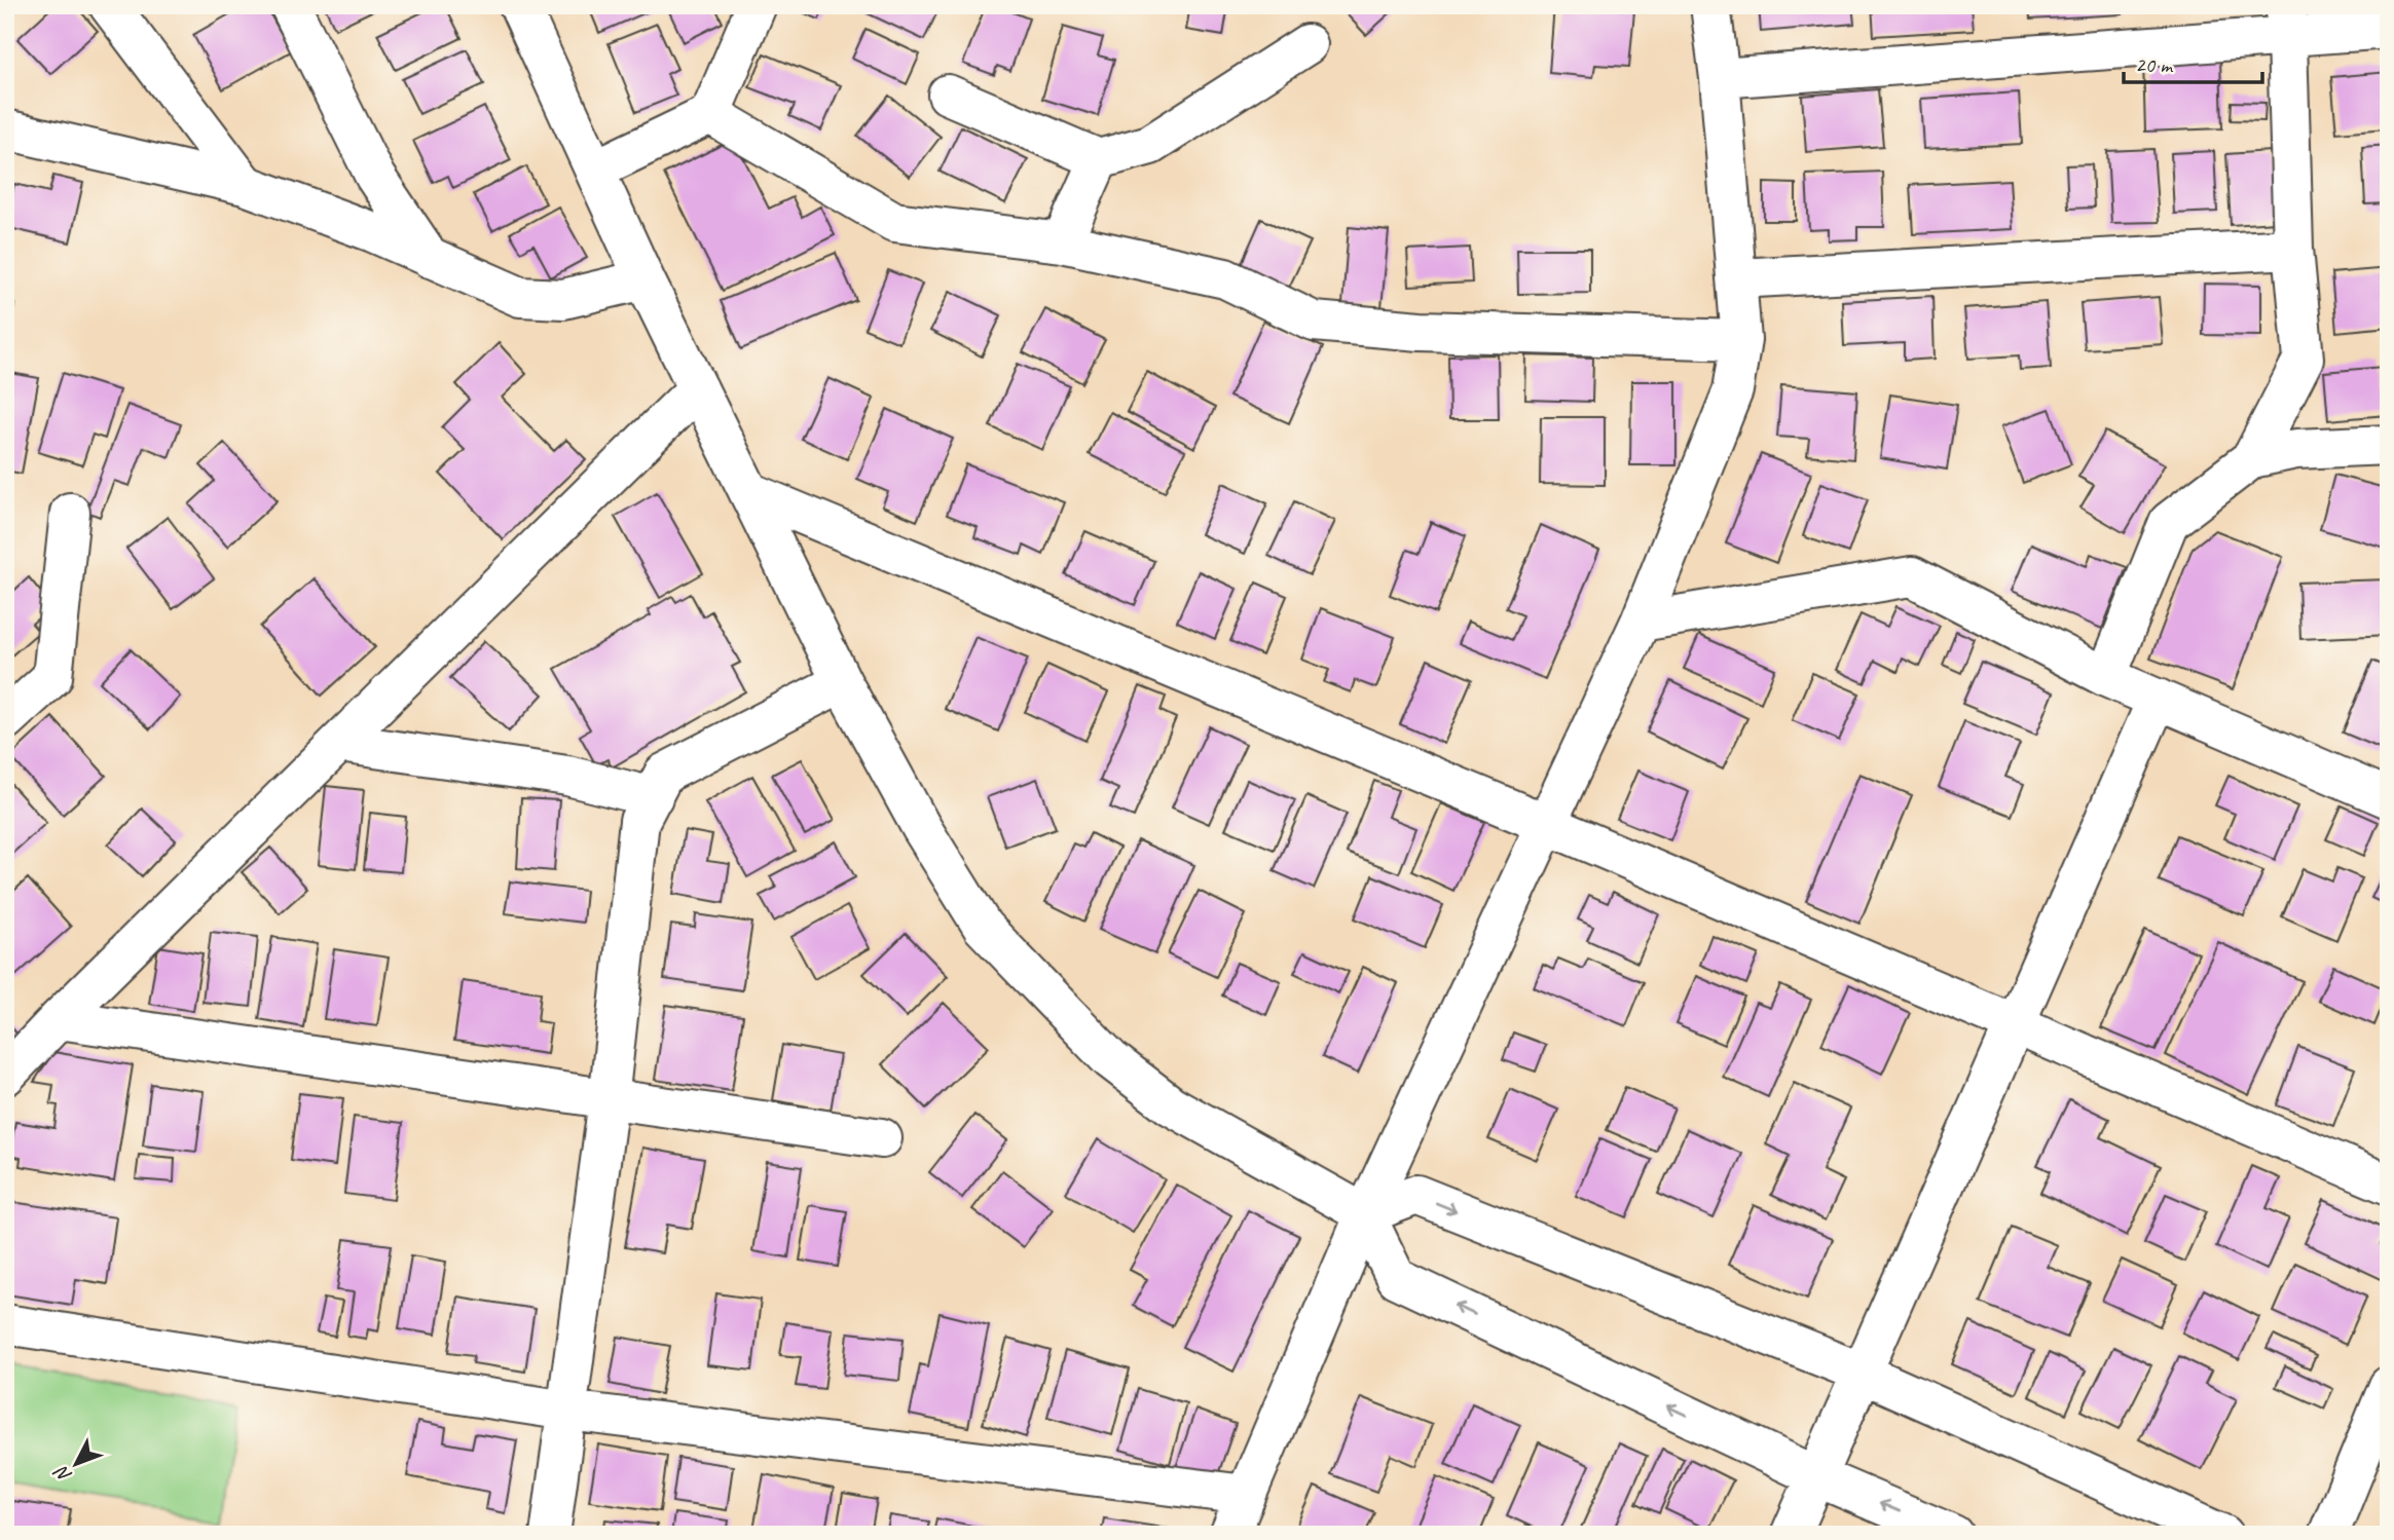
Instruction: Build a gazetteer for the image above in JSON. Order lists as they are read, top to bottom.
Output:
{
  "scale_bar": "20 m",
  "north": "bottom left"
}
